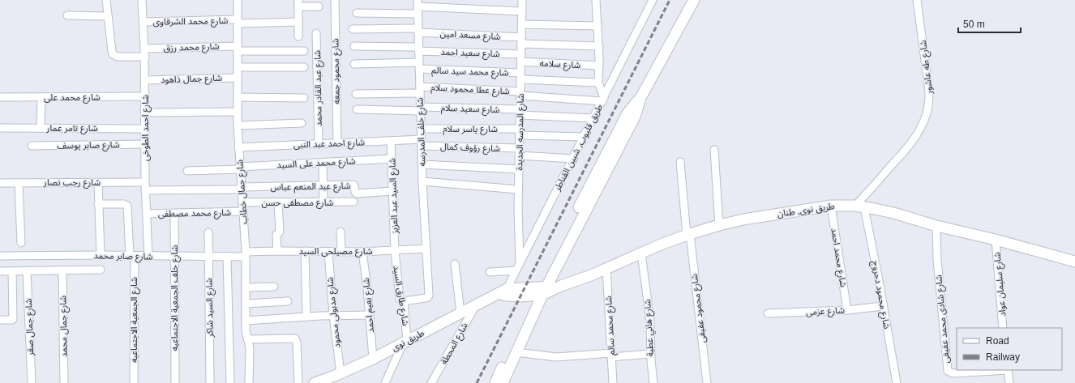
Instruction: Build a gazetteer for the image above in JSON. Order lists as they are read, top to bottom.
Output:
{
  "streets": {
    "main road": ["طريق نوى, طنان", "طريق نوى"],
    "street": [
      "شارع محمد الشرقاوى",
      "شارع مسعد امين",
      "شارع محمد رزق",
      "شارع سعيد احمد",
      "شارع سلامه",
      "شارع طه عاشور",
      "شارع محمود جمعه",
      "شارع محمد سيد سالم",
      "شارع جمال ذاهود",
      "شارع عبد القادر محمد",
      "شارع عطا محمود سلام",
      "شارع محمد على",
      "شارع سعيد سلام",
      "شارع تامر عمار",
      "شارع احمد الطوخى",
      "شارع ياسر سلام",
      "شارع خلف المدرسه",
      "شارع المدرسه الجديدة",
      "شارع احمد عبد النبى",
      "شارع صابر يوسف",
      "شارع رؤوف كمال",
      "طريق قليوب, شبين القناطر",
      "شارع محمد على السيد",
      "شارع رجب نصار",
      "شارع عبد المنعم عباس",
      "شارع جمال خطاب",
      "شارع السيد عبد العزيز",
      "شارع مصطفى حسن",
      "شارع محمد مصطفى",
      "شارع مصيلحى السيد",
      "شارع صابر محمد",
      "شارع محمد احمد",
      "شارع سليمان عواد",
      "شارع محمود دحروج",
      "شارع طارق السيد",
      "شارع خلف الجمعية الاجتماعيه",
      "شارع نعيم احمد",
      "شارع السيد شاكر",
      "شارع محمود عفيفى",
      "شارع عزمى",
      "شارع مدبولى محمود",
      "شارع شادى محمد عفيفى",
      "شارع الجمعية الاجتماعيه",
      "شارع محمد سالم",
      "شارع جمال محمد",
      "شارع جمال صقر",
      "شارع هاني عطية",
      "شارع المحطة"
    ]
  },
  "crossings": [
    ["شارع محمد الشرقاوى", "شارع احمد الطوخى"],
    ["شارع محمد الشرقاوى", "شارع جمال خطاب"],
    ["شارع مسعد امين", "شارع خلف المدرسه"],
    ["شارع مسعد امين", "شارع المدرسه الجديدة"],
    ["شارع محمد رزق", "شارع احمد الطوخى"],
    ["شارع محمد رزق", "شارع جمال خطاب"],
    ["شارع سعيد احمد", "شارع سلامه"],
    ["شارع سعيد احمد", "شارع خلف المدرسه"],
    ["شارع سعيد احمد", "شارع المدرسه الجديدة"],
    ["شارع سلامه", "شارع المدرسه الجديدة"],
    ["شارع طه عاشور", "طريق نوى, طنان"],
    ["شارع طه عاشور", "شارع محمود دحروج"],
    ["شارع محمود جمعه", "شارع احمد عبد النبى"],
    ["شارع محمد سيد سالم", "شارع خلف المدرسه"],
    ["شارع محمد سيد سالم", "شارع المدرسه الجديدة"],
    ["شارع جمال ذاهود", "شارع احمد الطوخى"],
    ["شارع جمال ذاهود", "شارع جمال خطاب"],
    ["شارع عبد القادر محمد", "شارع احمد عبد النبى"],
    ["شارع عطا محمود سلام", "شارع خلف المدرسه"],
    ["شارع عطا محمود سلام", "شارع المدرسه الجديدة"],
    ["شارع عطا محمود سلام", "طريق قليوب, شبين القناطر"],
    ["شارع محمد على", "شارع احمد الطوخى"],
    ["شارع سعيد سلام", "شارع خلف المدرسه"],
    ["شارع سعيد سلام", "شارع المدرسه الجديدة"],
    ["شارع سعيد سلام", "طريق قليوب, شبين القناطر"],
    ["شارع تامر عمار", "شارع احمد الطوخى"],
    ["شارع احمد الطوخى", "شارع صابر يوسف"],
    ["شارع احمد الطوخى", "شارع رجب نصار"],
    ["شارع احمد الطوخى", "شارع عبد المنعم عباس"],
    ["شارع احمد الطوخى", "شارع محمد مصطفى"],
    ["شارع احمد الطوخى", "شارع صابر محمد"],
    ["شارع ياسر سلام", "شارع خلف المدرسه"],
    ["شارع ياسر سلام", "شارع المدرسه الجديدة"],
    ["شارع ياسر سلام", "طريق قليوب, شبين القناطر"],
    ["شارع خلف المدرسه", "شارع احمد عبد النبى"],
    ["شارع خلف المدرسه", "شارع رؤوف كمال"],
    ["شارع خلف المدرسه", "شارع مصيلحى السيد"],
    ["شارع خلف المدرسه", "شارع طارق السيد"],
    ["شارع المدرسه الجديدة", "شارع رؤوف كمال"],
    ["شارع المدرسه الجديدة", "طريق قليوب, شبين القناطر"],
    ["شارع احمد عبد النبى", "شارع رؤوف كمال"],
    ["شارع احمد عبد النبى", "شارع جمال خطاب"],
    ["شارع احمد عبد النبى", "شارع السيد عبد العزيز"],
    ["شارع رؤوف كمال", "طريق قليوب, شبين القناطر"],
    ["طريق قليوب, شبين القناطر", "طريق نوى"],
    ["شارع محمد على السيد", "شارع جمال خطاب"],
    ["شارع محمد على السيد", "شارع السيد عبد العزيز"],
    ["شارع عبد المنعم عباس", "شارع جمال خطاب"],
    ["شارع عبد المنعم عباس", "شارع السيد عبد العزيز"],
    ["شارع جمال خطاب", "شارع مصطفى حسن"],
    ["شارع جمال خطاب", "شارع محمد مصطفى"],
    ["شارع جمال خطاب", "شارع مصيلحى السيد"],
    ["شارع جمال خطاب", "شارع صابر محمد"],
    ["شارع السيد عبد العزيز", "شارع مصيلحى السيد"],
    ["شارع السيد عبد العزيز", "شارع طارق السيد"],
    ["طريق نوى, طنان", "شارع محمد احمد"],
    ["طريق نوى, طنان", "شارع سليمان عواد"],
    ["طريق نوى, طنان", "شارع محمود دحروج"],
    ["طريق نوى, طنان", "شارع محمود عفيفى"],
    ["طريق نوى, طنان", "شارع شادى محمد عفيفى"],
    ["طريق نوى, طنان", "شارع محمد سالم"],
    ["طريق نوى, طنان", "شارع هاني عطية"],
    ["طريق نوى, طنان", "طريق نوى"],
    ["شارع محمد مصطفى", "شارع خلف الجمعية الاجتماعيه"],
    ["شارع مصيلحى السيد", "شارع صابر محمد"],
    ["شارع مصيلحى السيد", "شارع طارق السيد"],
    ["شارع مصيلحى السيد", "شارع نعيم احمد"],
    ["شارع مصيلحى السيد", "شارع مدبولى محمود"],
    ["شارع صابر محمد", "شارع خلف الجمعية الاجتماعيه"],
    ["شارع صابر محمد", "شارع السيد شاكر"],
    ["شارع صابر محمد", "شارع الجمعية الاجتماعيه"],
    ["شارع محمد احمد", "شارع عزمى"],
    ["شارع محمود دحروج", "شارع عزمى"],
    ["شارع طارق السيد", "طريق نوى"],
    ["شارع نعيم احمد", "طريق نوى"],
    ["شارع مدبولى محمود", "طريق نوى"],
    ["طريق نوى", "شارع المحطة"]
  ],
  "legend": ["Road", "Railway"],
  "scale_bar": "50 m"
}
